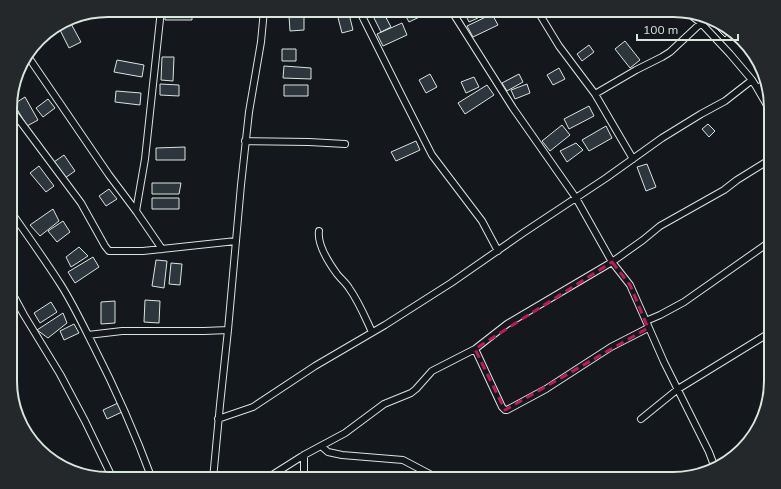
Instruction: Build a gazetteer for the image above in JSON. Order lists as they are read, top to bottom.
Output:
{
  "scale_bar": "100 m"
}
